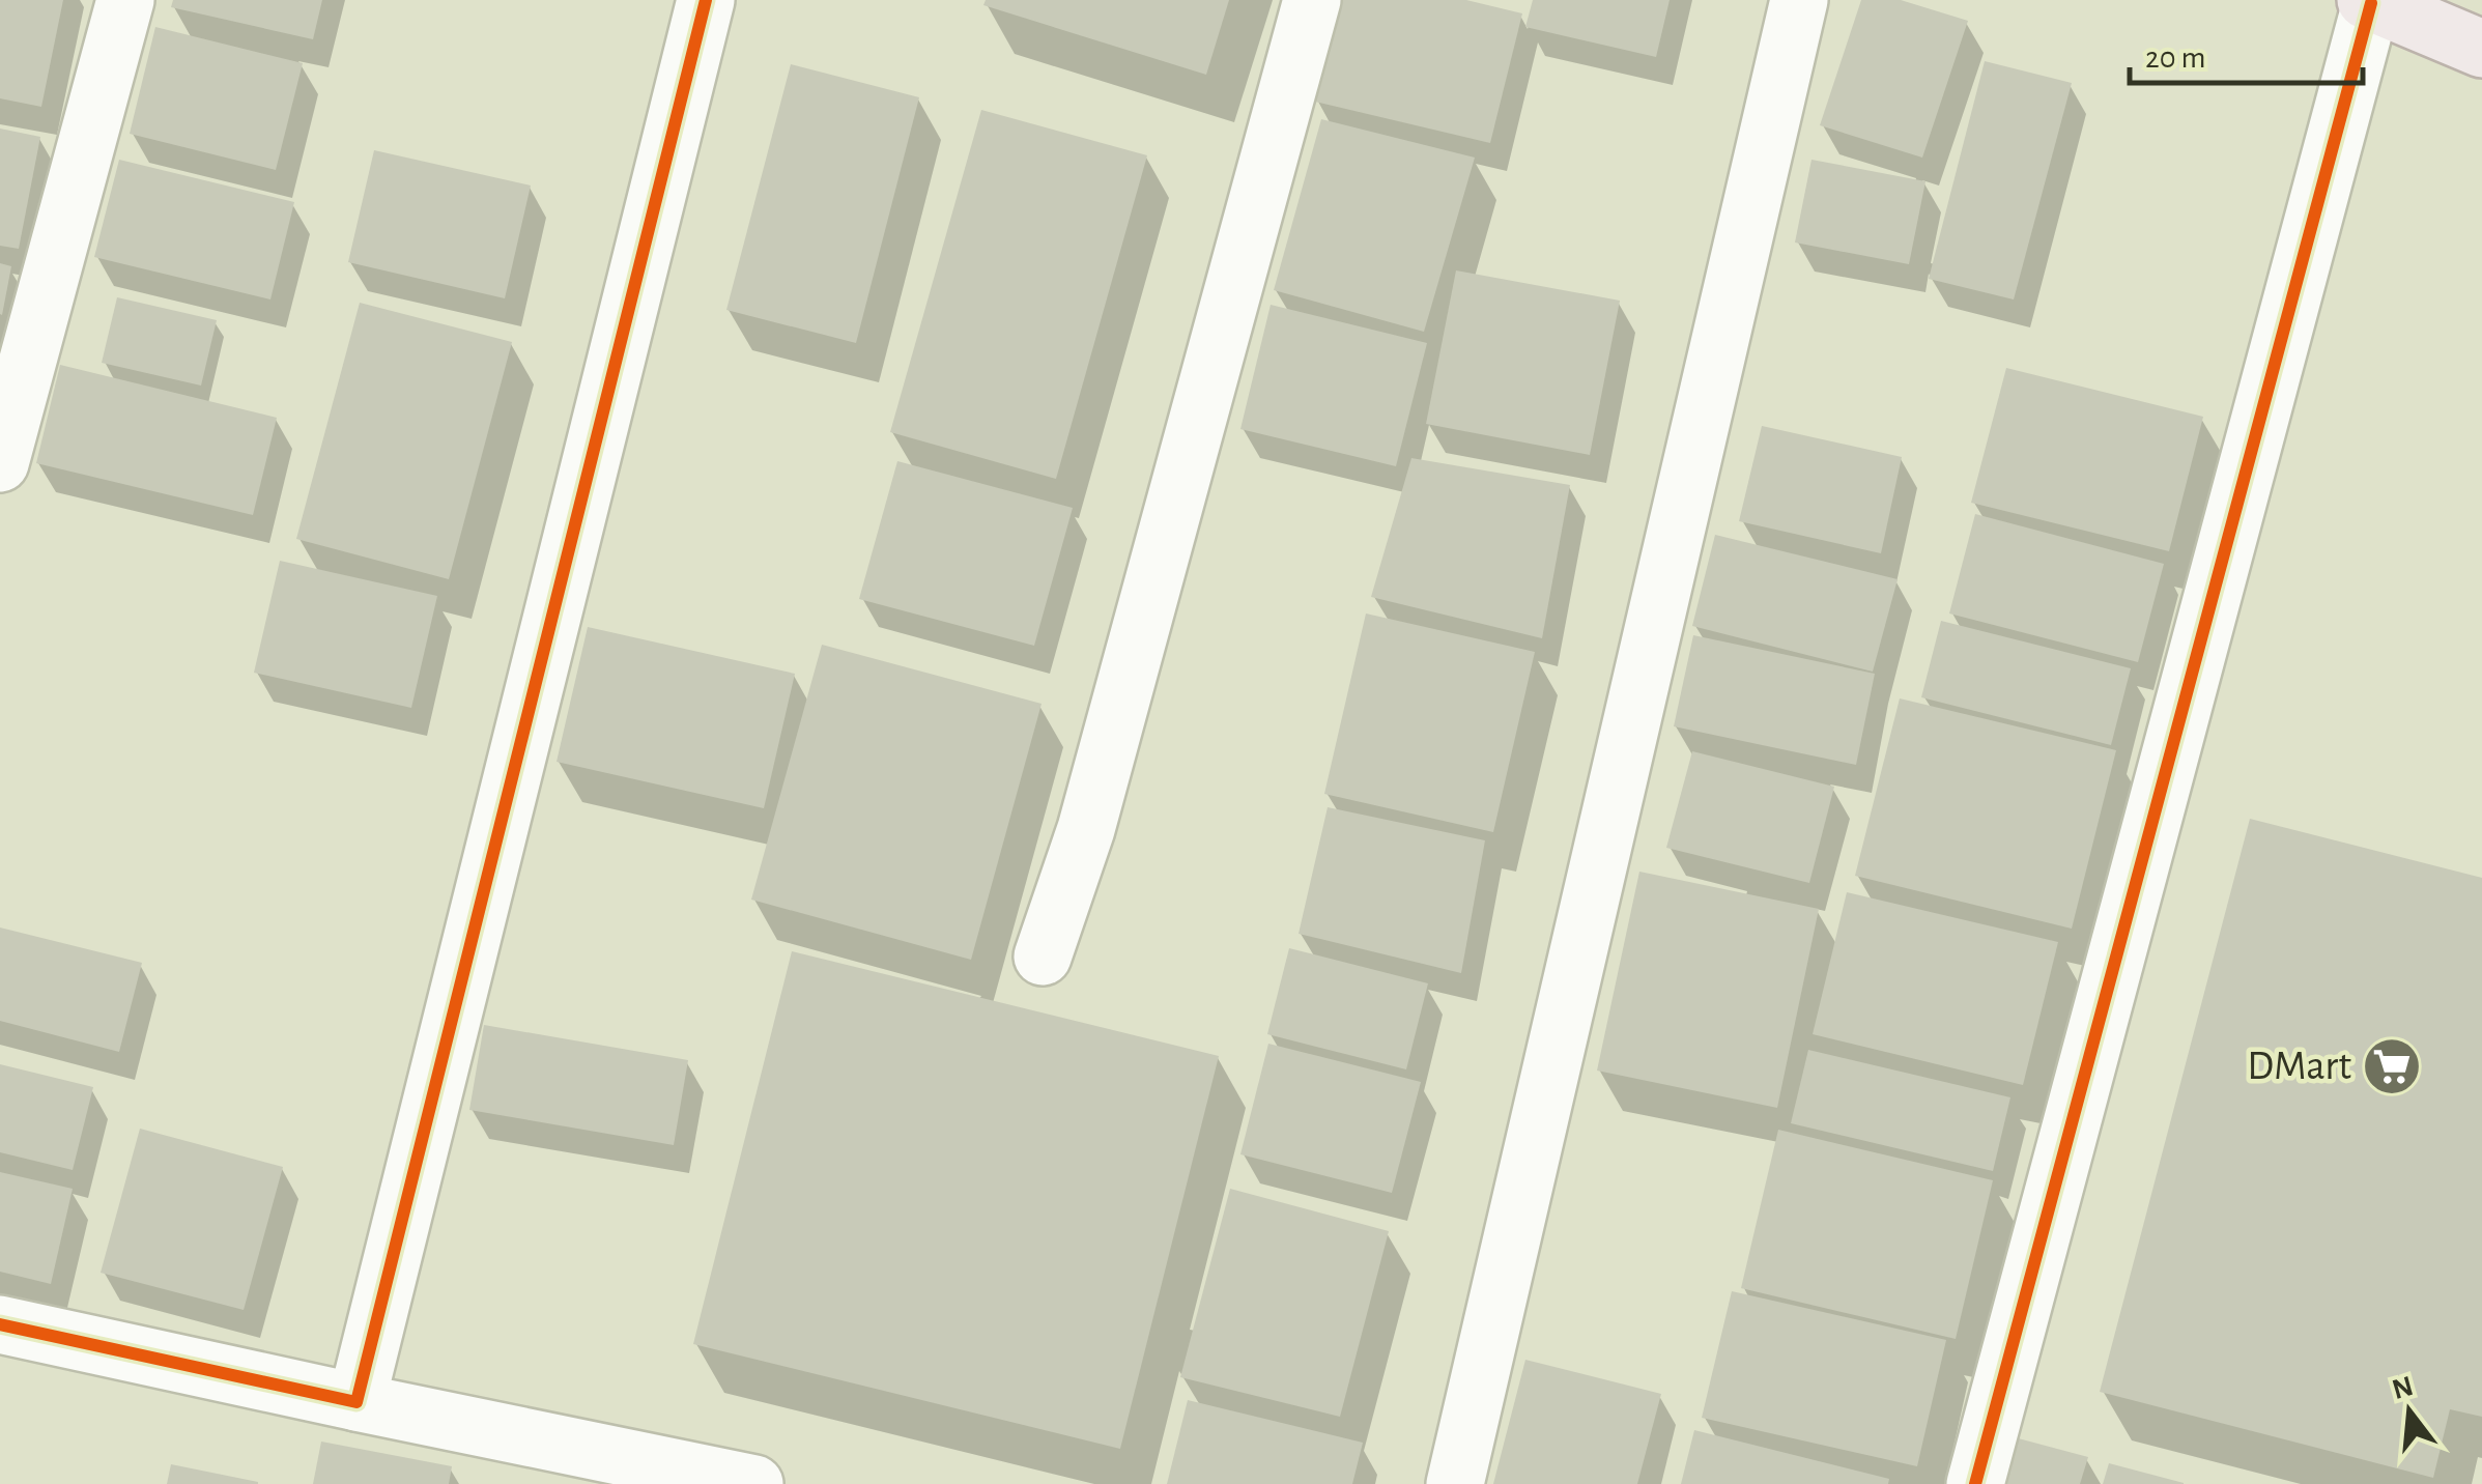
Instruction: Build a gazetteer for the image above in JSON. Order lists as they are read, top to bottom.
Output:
{
  "places": {
    "supermarket": ["DMart"]
  },
  "scale_bar": "20 m",
  "north": "top"
}
